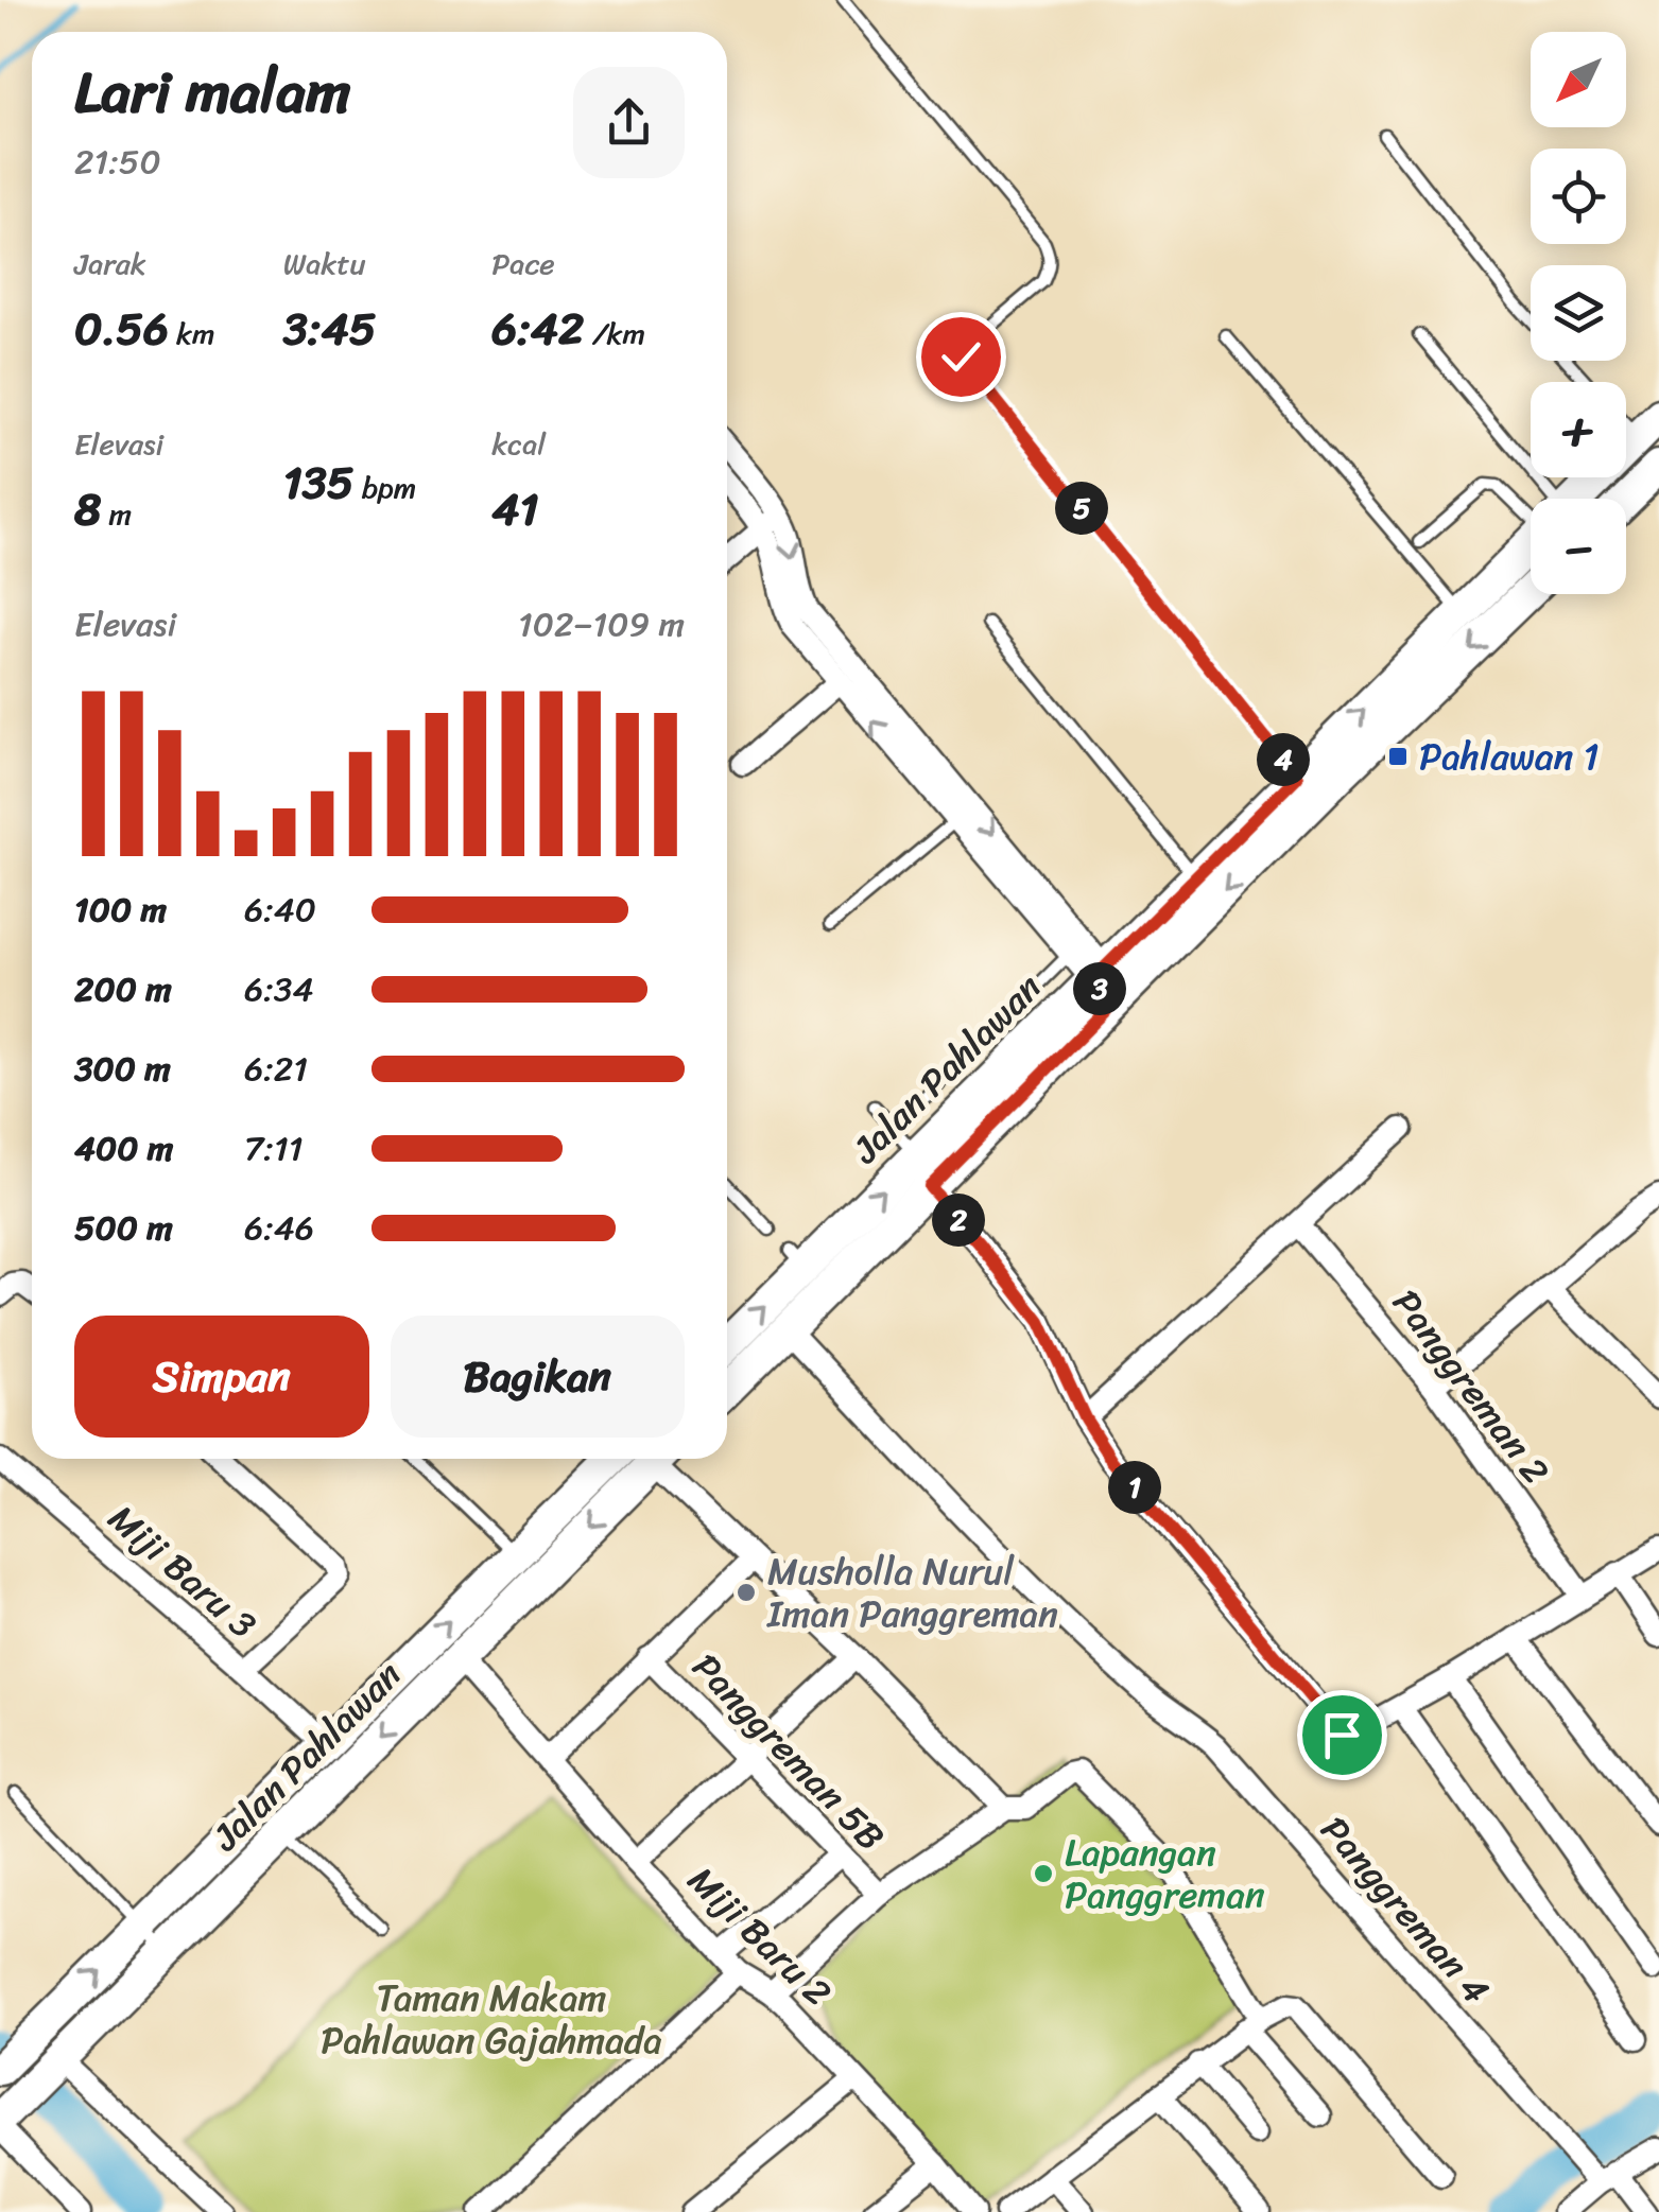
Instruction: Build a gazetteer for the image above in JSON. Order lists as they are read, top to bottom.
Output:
{
  "streets": {
    "main road": ["Jalan Pahlawan"],
    "street": [
      "Panggreman 2",
      "Miji Baru 3",
      "Panggreman 5B",
      "Panggreman 4",
      "Miji Baru 2"
    ]
  },
  "crossings": [
    ["Jalan Pahlawan", "Miji Baru 3"],
    ["Jalan Pahlawan", "Panggreman 4"],
    ["Jalan Pahlawan", "Miji Baru 2"]
  ],
  "parks": ["Taman Makam Pahlawan Gajahmada"],
  "places": {
    "transit": ["Pahlawan 1"],
    "other": ["Musholla Nurul Iman Panggreman", "Lapangan Panggreman"]
  },
  "north": "bottom left",
  "page": {
    "map_buttons": ["+", "−"],
    "heading": ["Lari malam", "21:50"],
    "stats": [
      ["Jarak", "0.56 km"],
      ["Waktu", "3:45"],
      ["Pace", "6:42 /km"],
      ["Elevasi", "8 m"],
      ["135 bpm"],
      ["kcal", "41"]
    ],
    "pins": [
      "5",
      "4",
      "3",
      "2",
      "1"
    ],
    "chart": ["Elevasi", "102–109 m"],
    "list": [
      {
        "name": "100 m",
        "note": "6:40"
      },
      {
        "name": "200 m",
        "note": "6:34"
      },
      {
        "name": "300 m",
        "note": "6:21"
      },
      {
        "name": "400 m",
        "note": "7:11"
      },
      {
        "name": "500 m",
        "note": "6:46"
      }
    ],
    "buttons": ["Simpan", "Bagikan"]
  }
}
